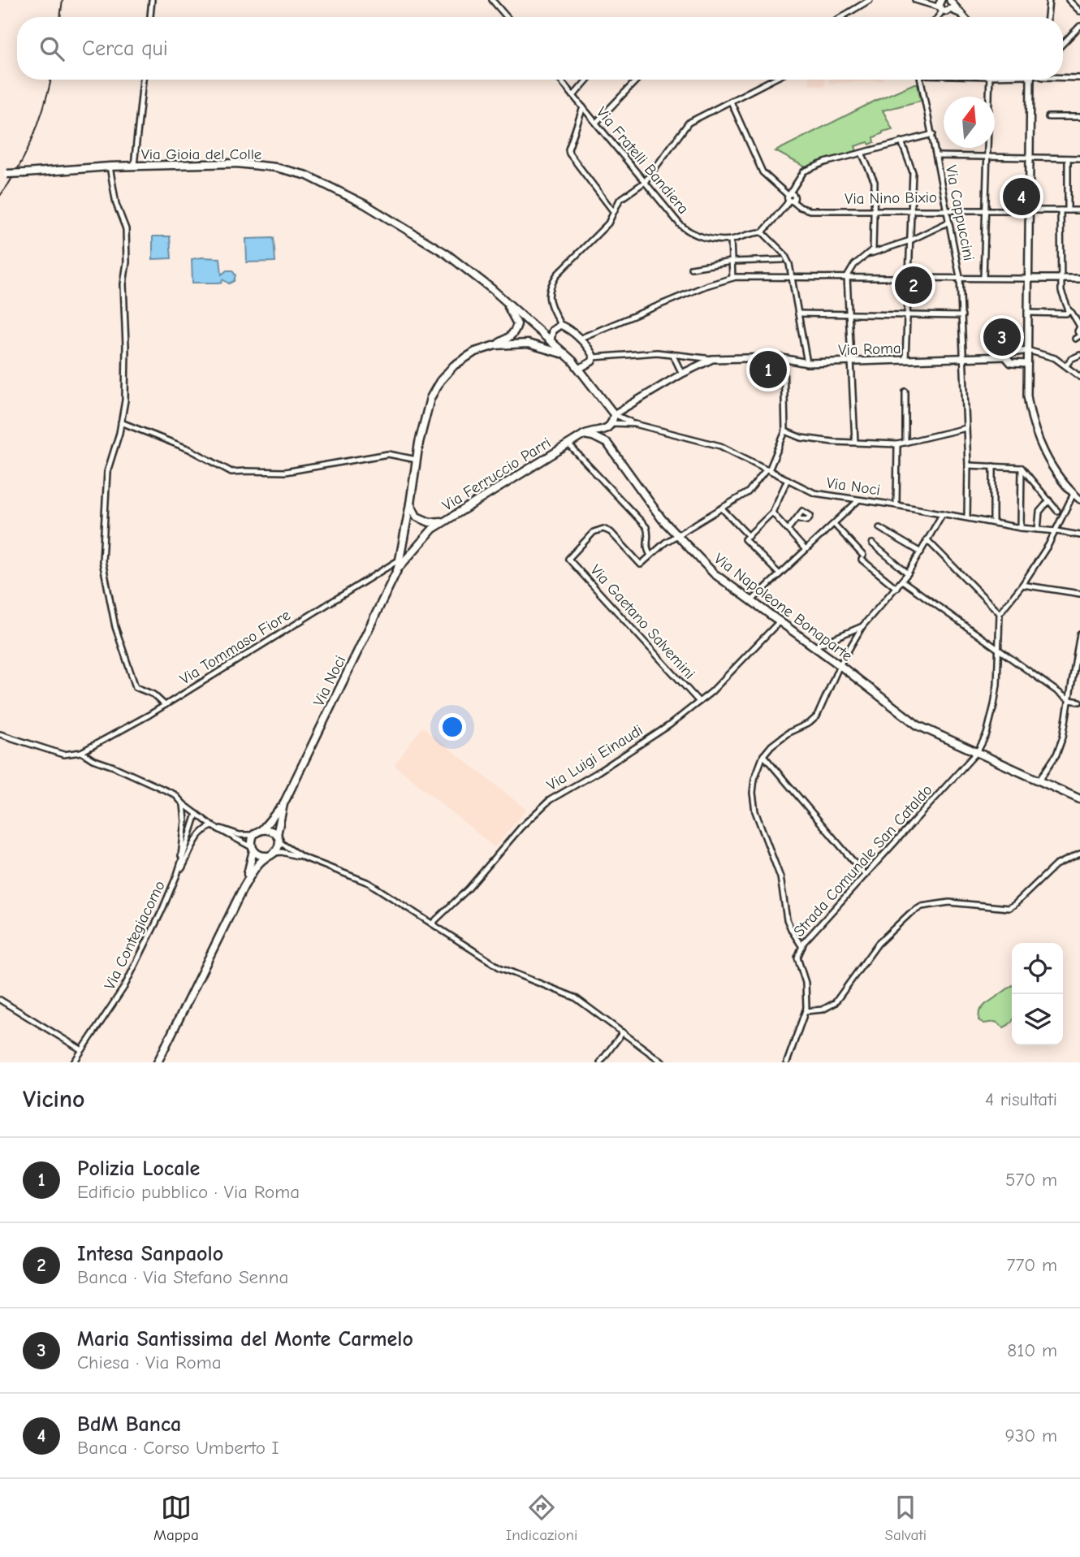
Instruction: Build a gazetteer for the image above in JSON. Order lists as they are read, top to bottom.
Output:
{
  "streets": {
    "main road": [
      "Via Gioia del Colle",
      "Via Ferruccio Parri",
      "Via Noci",
      "Via Napoleone Bonaparte"
    ],
    "street": [
      "Via Fratelli Bandiera",
      "Via Nino Bixio",
      "Via Cappuccini",
      "Via Roma",
      "Via Gaetano Salvemini",
      "Via Tommaso Fiore",
      "Via Luigi Einaudi",
      "Strada Comunale San Cataldo",
      "Via Contegiacomo"
    ]
  },
  "crossings": [
    ["Via Nino Bixio", "Via Cappuccini"],
    ["Via Cappuccini", "Via Roma"],
    ["Via Cappuccini", "Via Noci"],
    ["Via Ferruccio Parri", "Via Noci"],
    ["Via Napoleone Bonaparte", "Via Luigi Einaudi"],
    ["Via Napoleone Bonaparte", "Strada Comunale San Cataldo"],
    ["Via Gaetano Salvemini", "Via Luigi Einaudi"]
  ],
  "north": "top",
  "page": {
    "search": "Cerca qui",
    "pins": [
      "4",
      "2",
      "3",
      "1"
    ],
    "heading": ["Vicino", "4 risultati"],
    "list": [
      {
        "mark": "1",
        "name": "Polizia Locale",
        "note": "Edificio pubblico · Via Roma",
        "value": "570 m"
      },
      {
        "mark": "2",
        "name": "Intesa Sanpaolo",
        "note": "Banca · Via Stefano Senna",
        "value": "770 m"
      },
      {
        "mark": "3",
        "name": "Maria Santissima del Monte Carmelo",
        "note": "Chiesa · Via Roma",
        "value": "810 m"
      },
      {
        "mark": "4",
        "name": "BdM Banca",
        "note": "Banca · Corso Umberto I",
        "value": "930 m"
      }
    ],
    "nav": ["Mappa", "Indicazioni", "Salvati"]
  }
}
